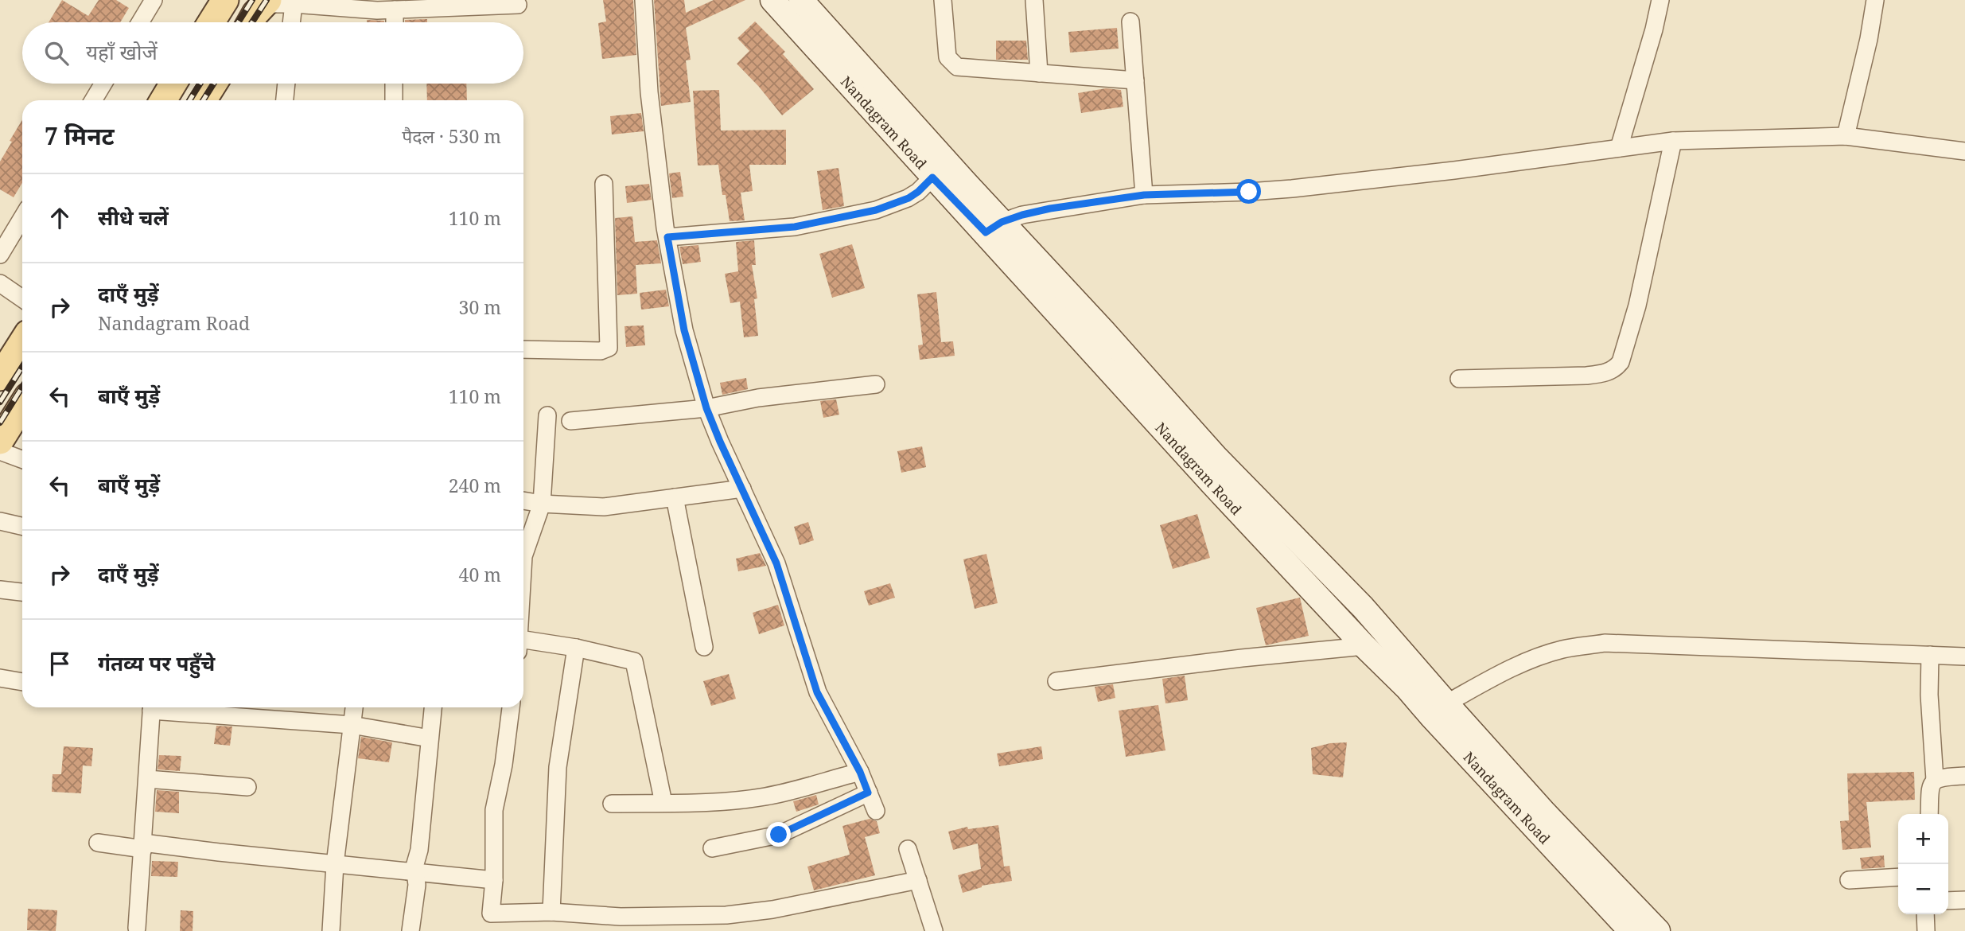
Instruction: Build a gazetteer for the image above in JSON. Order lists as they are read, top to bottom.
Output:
{
  "streets": {
    "street": ["Nandagram Road"]
  },
  "page": {
    "search": "यहाँ खोजें",
    "heading": ["7 मिनट", "पैदल · 530 m"],
    "list": [
      ["सीधे चलें", "110 m"],
      ["दाएँ मुड़ें", "Nandagram Road", "30 m"],
      ["बाएँ मुड़ें", "110 m"],
      ["बाएँ मुड़ें", "240 m"],
      ["दाएँ मुड़ें", "40 m"],
      "गंतव्य पर पहुँचे"
    ],
    "map_buttons": ["+", "−"]
  }
}
